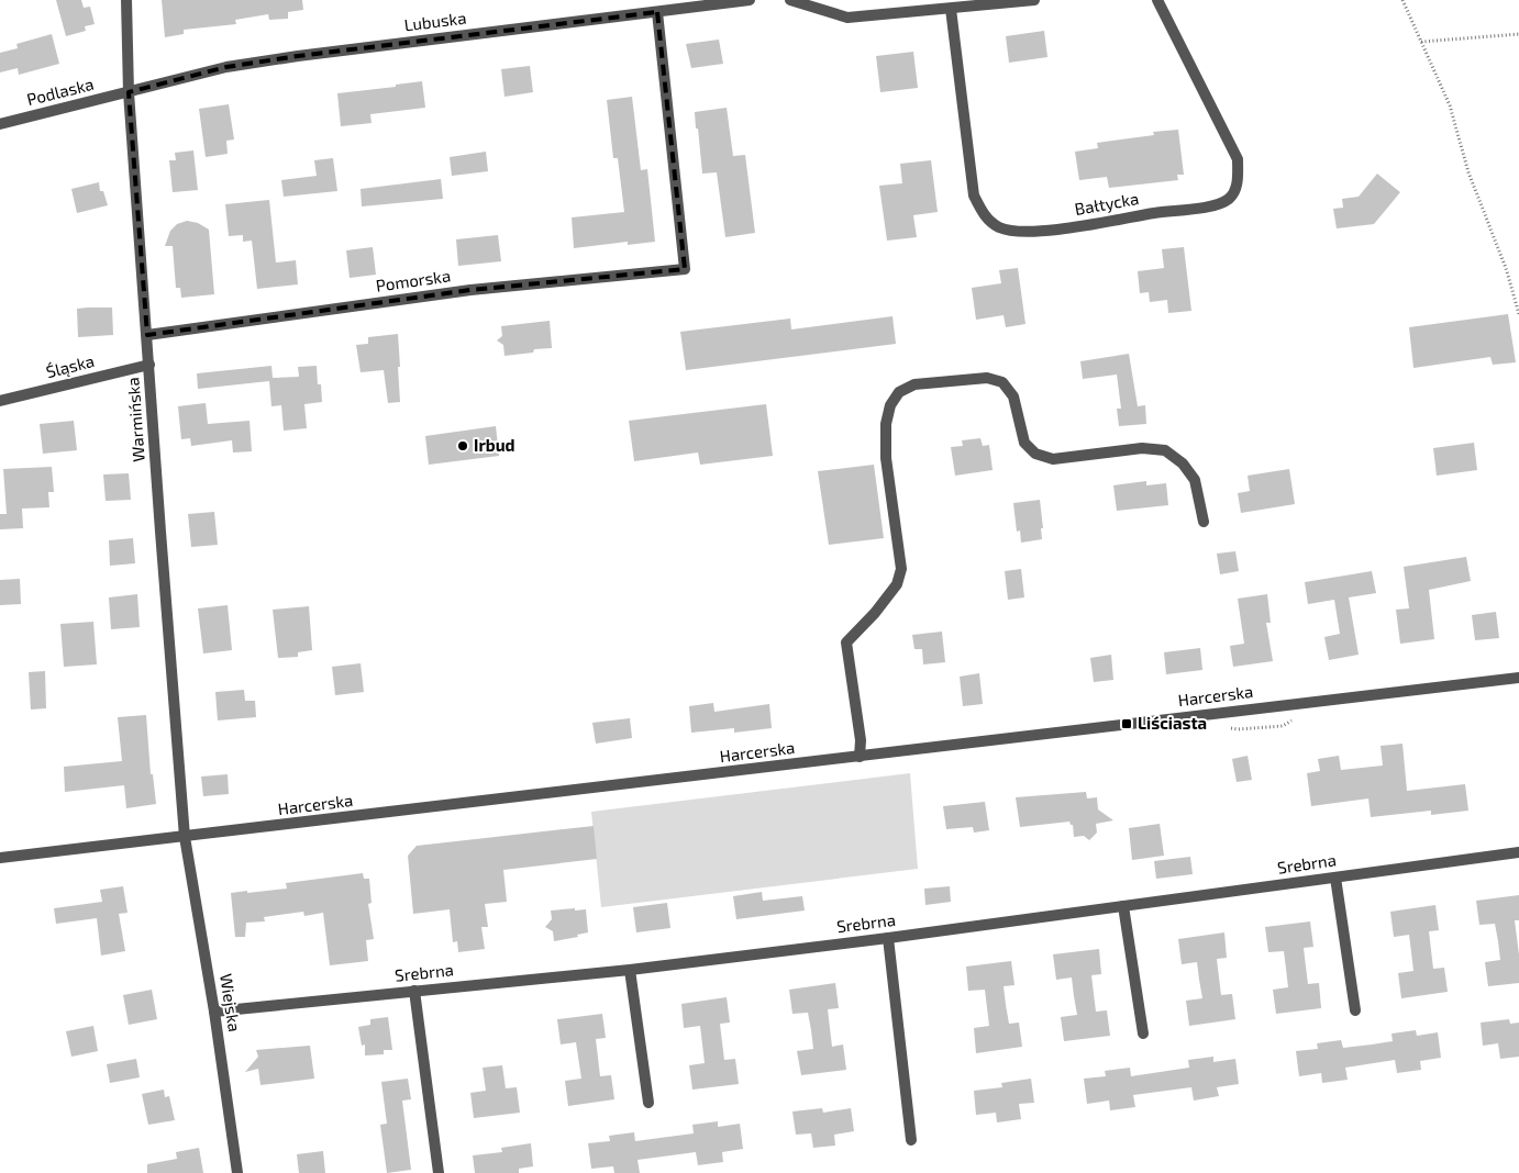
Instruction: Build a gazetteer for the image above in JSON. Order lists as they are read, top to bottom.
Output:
{
  "streets": {
    "street": [
      "Lubuska",
      "Podlaska",
      "Bałtycka",
      "Pomorska",
      "Śląska",
      "Warmińska",
      "Harcerska",
      "Srebrna",
      "Wiejska"
    ]
  },
  "crossings": [
    ["Lubuska", "Podlaska"],
    ["Lubuska", "Pomorska"],
    ["Lubuska", "Warmińska"],
    ["Podlaska", "Warmińska"],
    ["Pomorska", "Warmińska"],
    ["Śląska", "Warmińska"],
    ["Warmińska", "Harcerska"],
    ["Warmińska", "Wiejska"],
    ["Harcerska", "Wiejska"],
    ["Srebrna", "Wiejska"]
  ],
  "places": {
    "other": ["Irbud"],
    "transit": ["Liściasta"]
  }
}
